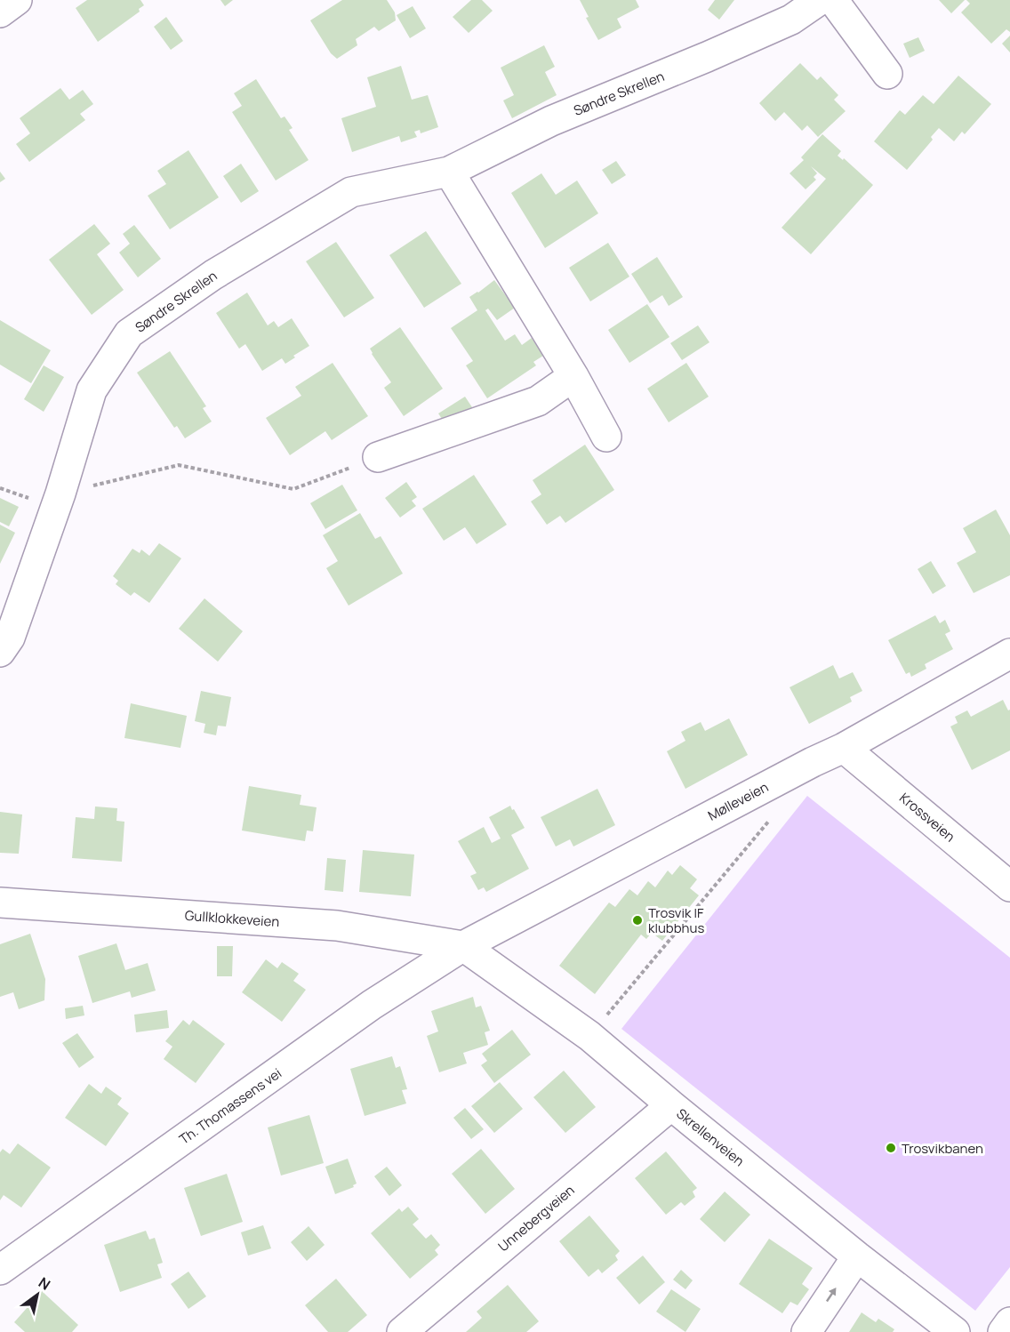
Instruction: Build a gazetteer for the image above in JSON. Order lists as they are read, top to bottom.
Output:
{
  "streets": {
    "street": [
      "Søndre Skrellen",
      "Mølleveien",
      "Krossveien",
      "Gullklokkeveien",
      "Th. Thomassens vei",
      "Skrellenveien",
      "Unnebergveien"
    ]
  },
  "crossings": [
    ["Mølleveien", "Krossveien"],
    ["Mølleveien", "Gullklokkeveien"],
    ["Mølleveien", "Th. Thomassens vei"],
    ["Mølleveien", "Skrellenveien"],
    ["Gullklokkeveien", "Th. Thomassens vei"],
    ["Gullklokkeveien", "Skrellenveien"],
    ["Th. Thomassens vei", "Skrellenveien"],
    ["Skrellenveien", "Unnebergveien"]
  ],
  "places": ["Trosvik IF klubbhus", "Trosvikbanen"],
  "north": "top right"
}
